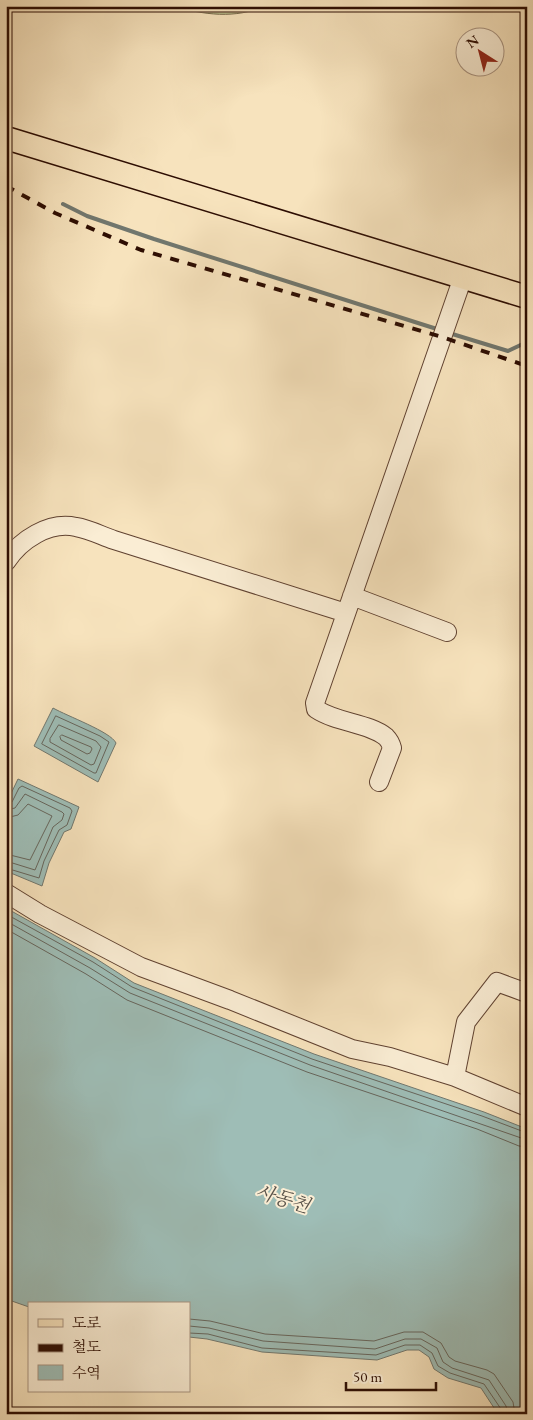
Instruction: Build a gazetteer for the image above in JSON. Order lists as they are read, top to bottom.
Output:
{
  "water": ["사동천"],
  "legend": ["도로", "철도", "수역"],
  "scale_bar": "50 m",
  "north": "top left"
}
